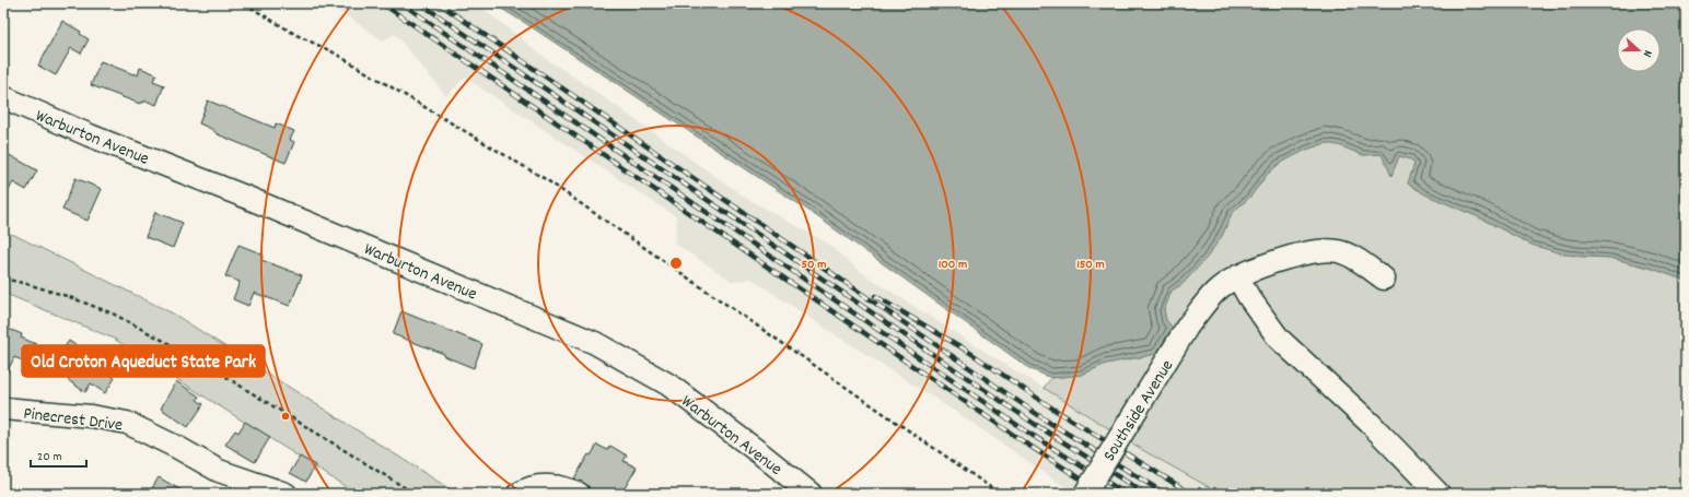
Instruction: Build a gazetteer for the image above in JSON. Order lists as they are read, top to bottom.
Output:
{
  "streets": {
    "street": ["Warburton Avenue", "Southside Avenue", "Pinecrest Drive"]
  },
  "places": ["Old Croton Aqueduct State Park"],
  "scale_bar": "20 m",
  "north": "right",
  "rings": ["50 m", "100 m", "150 m"]
}
